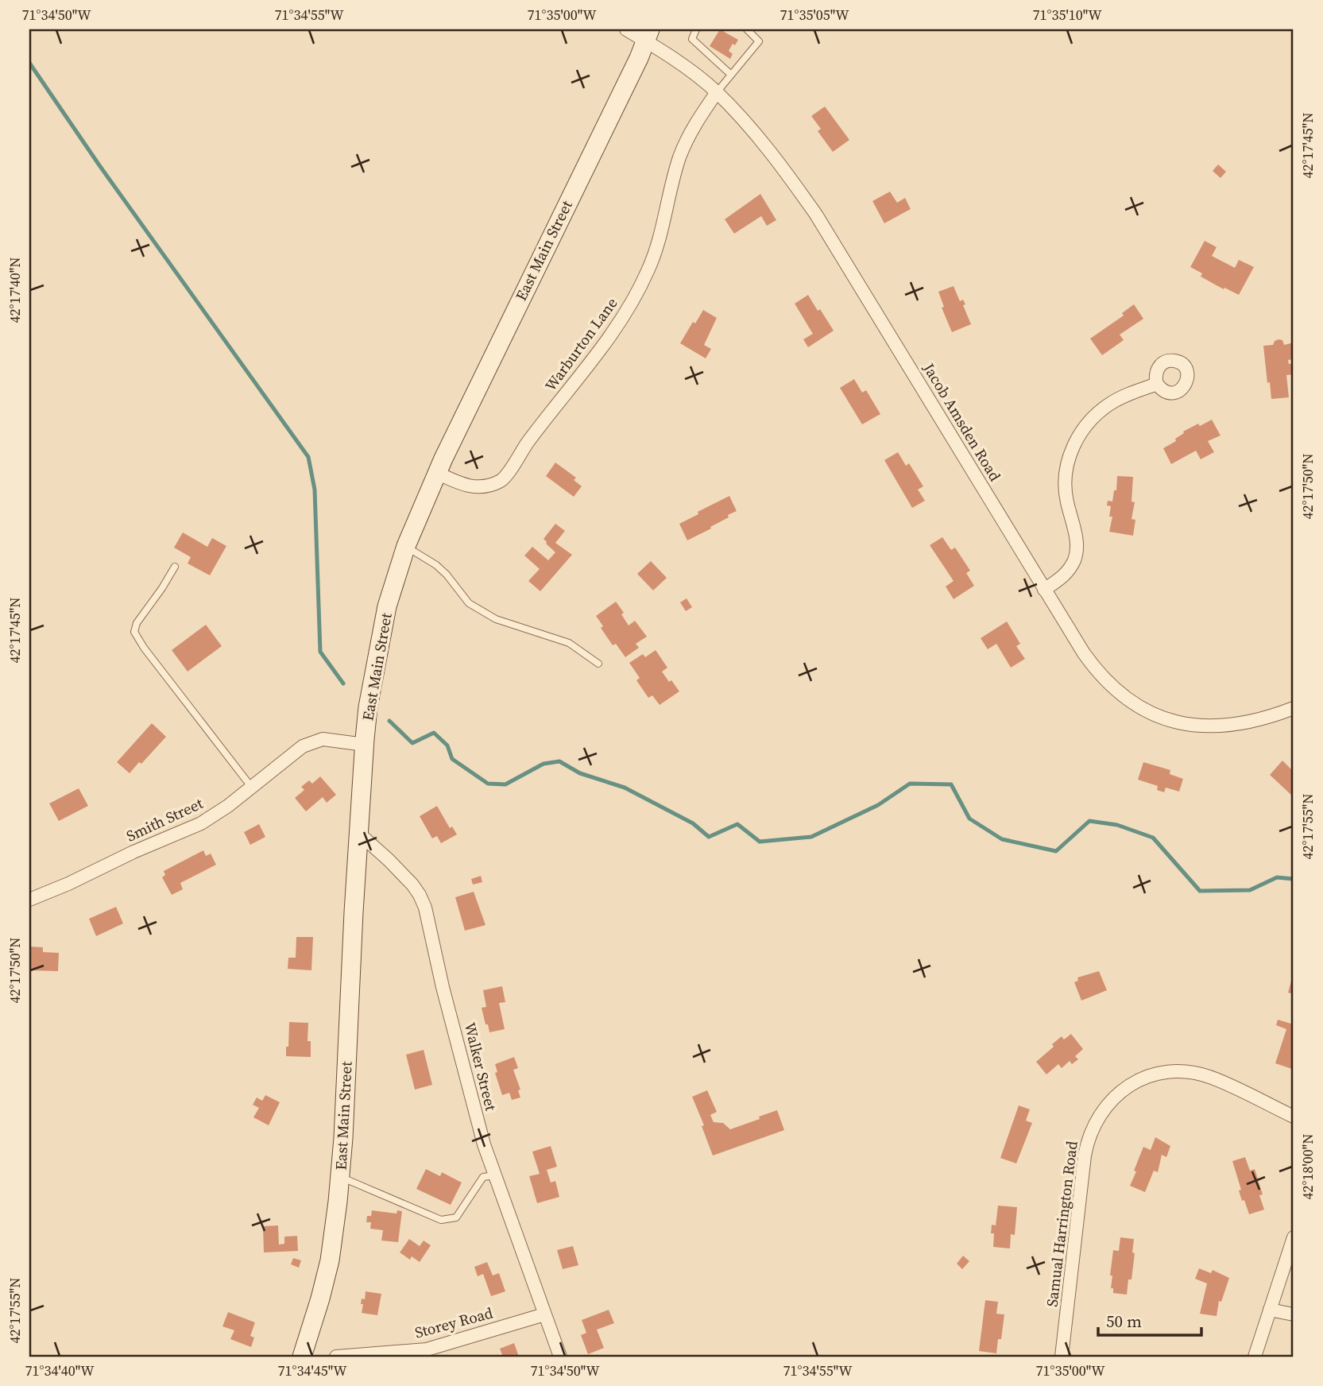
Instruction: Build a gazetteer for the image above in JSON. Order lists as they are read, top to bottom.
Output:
{
  "streets": {
    "main road": ["East Main Street"],
    "street": [
      "Warburton Lane",
      "Jacob Amsden Road",
      "Smith Street",
      "Walker Street",
      "Samual Harrington Road",
      "Storey Road"
    ]
  },
  "crossings": [
    ["East Main Street", "Warburton Lane"],
    ["East Main Street", "Jacob Amsden Road"],
    ["East Main Street", "Smith Street"],
    ["East Main Street", "Walker Street"],
    ["Warburton Lane", "Jacob Amsden Road"],
    ["Walker Street", "Storey Road"]
  ],
  "scale_bar": "50 m",
  "coordinates": [
    "71°34'50\"W",
    "71°34'55\"W",
    "71°35'00\"W",
    "71°35'05\"W",
    "71°35'10\"W",
    "42°17'45\"N",
    "42°17'40\"N",
    "42°17'50\"N",
    "42°17'55\"N",
    "42°18'00\"N",
    "71°34'40\"W",
    "71°34'45\"W"
  ]
}
